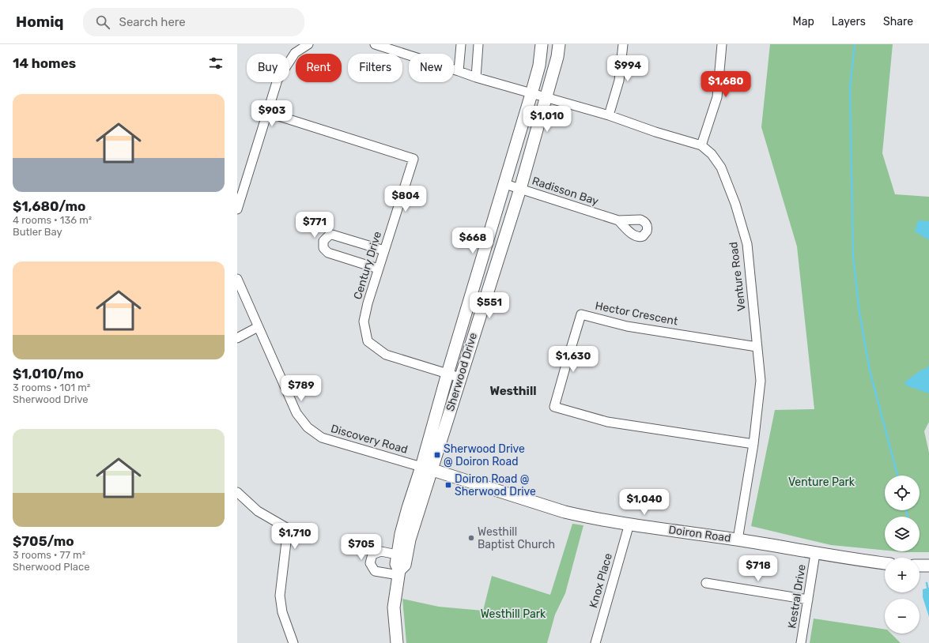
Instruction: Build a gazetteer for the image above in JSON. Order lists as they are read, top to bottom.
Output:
{
  "streets": {
    "street": [
      "Radisson Bay",
      "Century Drive",
      "Venture Road",
      "Hector Crescent",
      "Sherwood Drive",
      "Discovery Road",
      "Doiron Road",
      "Knox Place",
      "Kestral Drive"
    ]
  },
  "crossings": [
    ["Radisson Bay", "Sherwood Drive"],
    ["Century Drive", "Sherwood Drive"],
    ["Venture Road", "Hector Crescent"],
    ["Venture Road", "Sherwood Drive"],
    ["Venture Road", "Doiron Road"],
    ["Sherwood Drive", "Discovery Road"],
    ["Sherwood Drive", "Doiron Road"],
    ["Discovery Road", "Doiron Road"],
    ["Doiron Road", "Knox Place"],
    ["Doiron Road", "Kestral Drive"]
  ],
  "districts": ["Westhill"],
  "parks": ["Venture Park", "Westhill Park"],
  "places": {
    "transit": ["Sherwood Drive @ Doiron Road", "Doiron Road @ Sherwood Drive"],
    "other": ["Westhill Baptist Church"]
  },
  "page": {
    "header": "Homiq",
    "search": "Search here",
    "nav": ["Map", "Layers", "Share"],
    "heading": "14 homes",
    "chip": [
      "Buy",
      "Rent",
      "Filters",
      "New"
    ],
    "price": [
      "$994",
      "$1,680",
      "$903",
      "$1,010",
      "$804",
      "$771",
      "$668",
      "$551",
      "$1,630",
      "$789",
      "$1,040",
      "$1,710",
      "$705",
      "$718"
    ],
    "list": [
      {
        "name": "$1,680/mo",
        "note": "4 rooms · 136 m² · Butler Bay"
      },
      {
        "name": "$1,010/mo",
        "note": "3 rooms · 101 m² · Sherwood Drive"
      },
      {
        "name": "$705/mo",
        "note": "3 rooms · 77 m² · Sherwood Place"
      }
    ],
    "map_buttons": ["+", "−"]
  }
}
